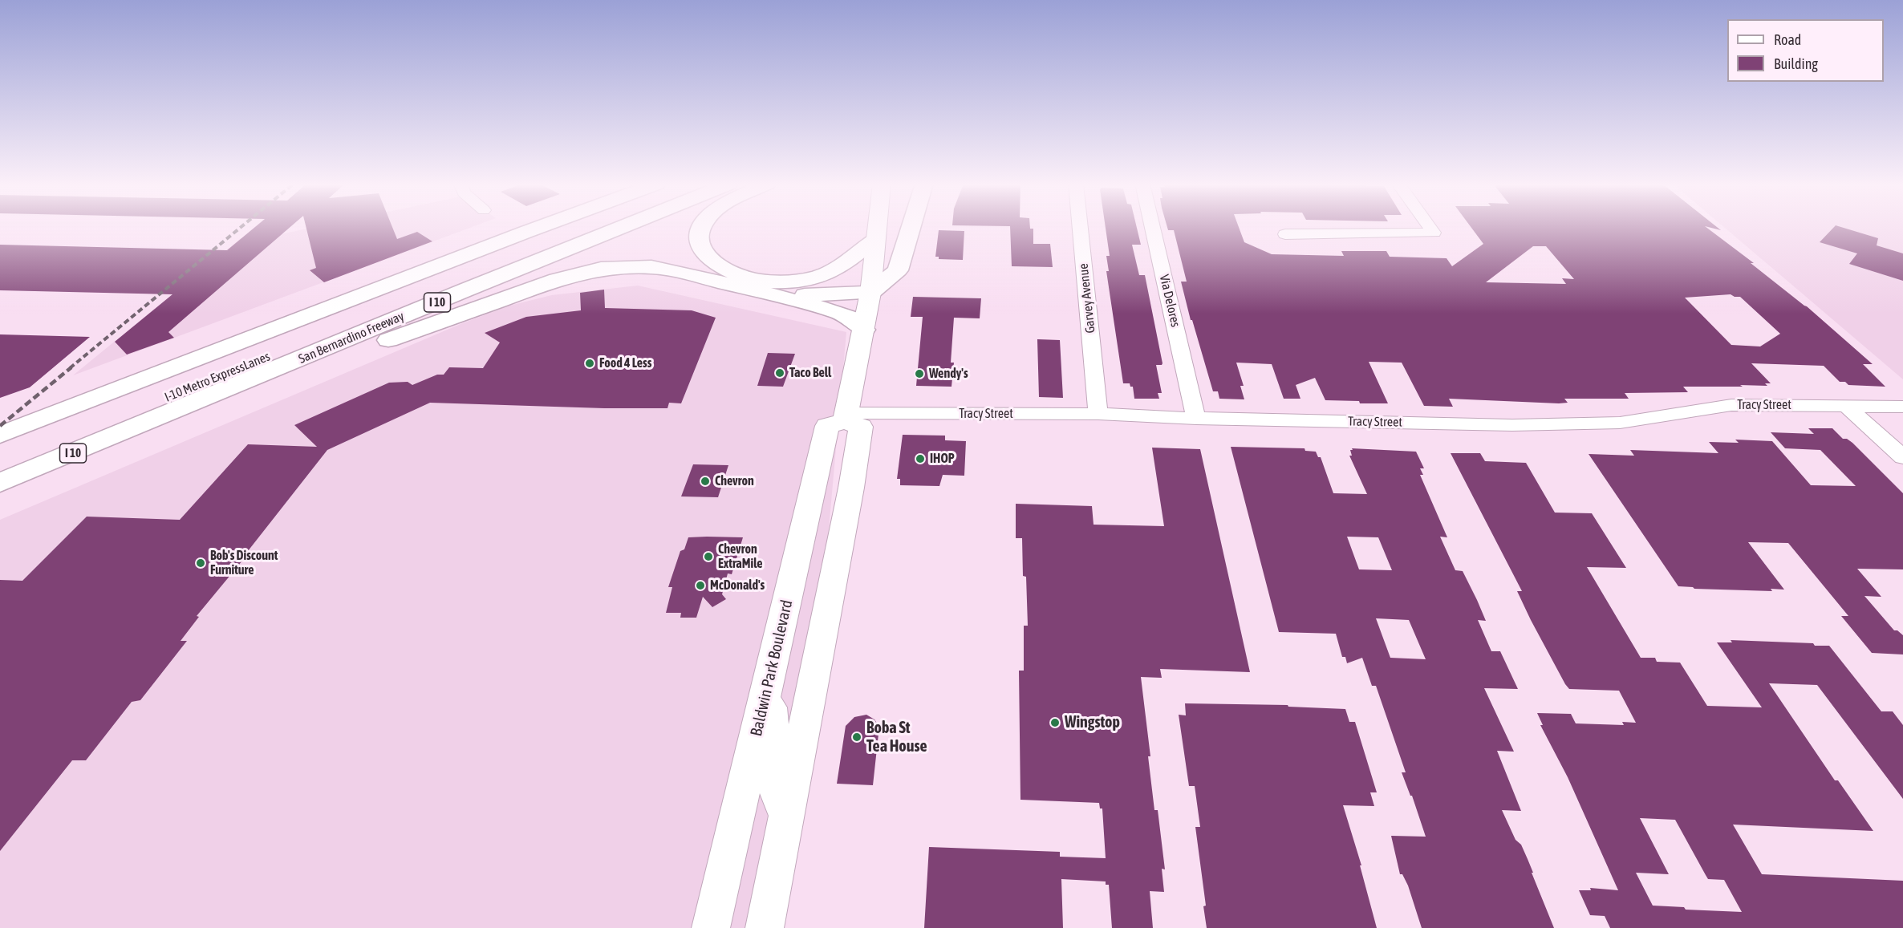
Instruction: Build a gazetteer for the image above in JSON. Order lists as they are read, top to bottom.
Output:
{
  "streets": {
    "highway": ["I 10", "San Bernardino Freeway", "I-10 Metro ExpressLanes"],
    "main road": ["Baldwin Park Boulevard"],
    "street": ["Garvey Avenue", "Via Delores", "Tracy Street"]
  },
  "crossings": [
    ["Garvey Avenue", "Tracy Street"],
    ["Via Delores", "Tracy Street"],
    ["I 10", "I-10 Metro ExpressLanes"],
    ["Tracy Street", "Baldwin Park Boulevard"]
  ],
  "places": [
    "Food 4 Less",
    "Taco Bell",
    "Wendy's",
    "IHOP",
    "Chevron",
    "Chevron ExtraMile",
    "Bob's Discount Furniture",
    "McDonald's",
    "Wingstop",
    "Boba St Tea House"
  ],
  "legend": ["Road", "Building"]
}
